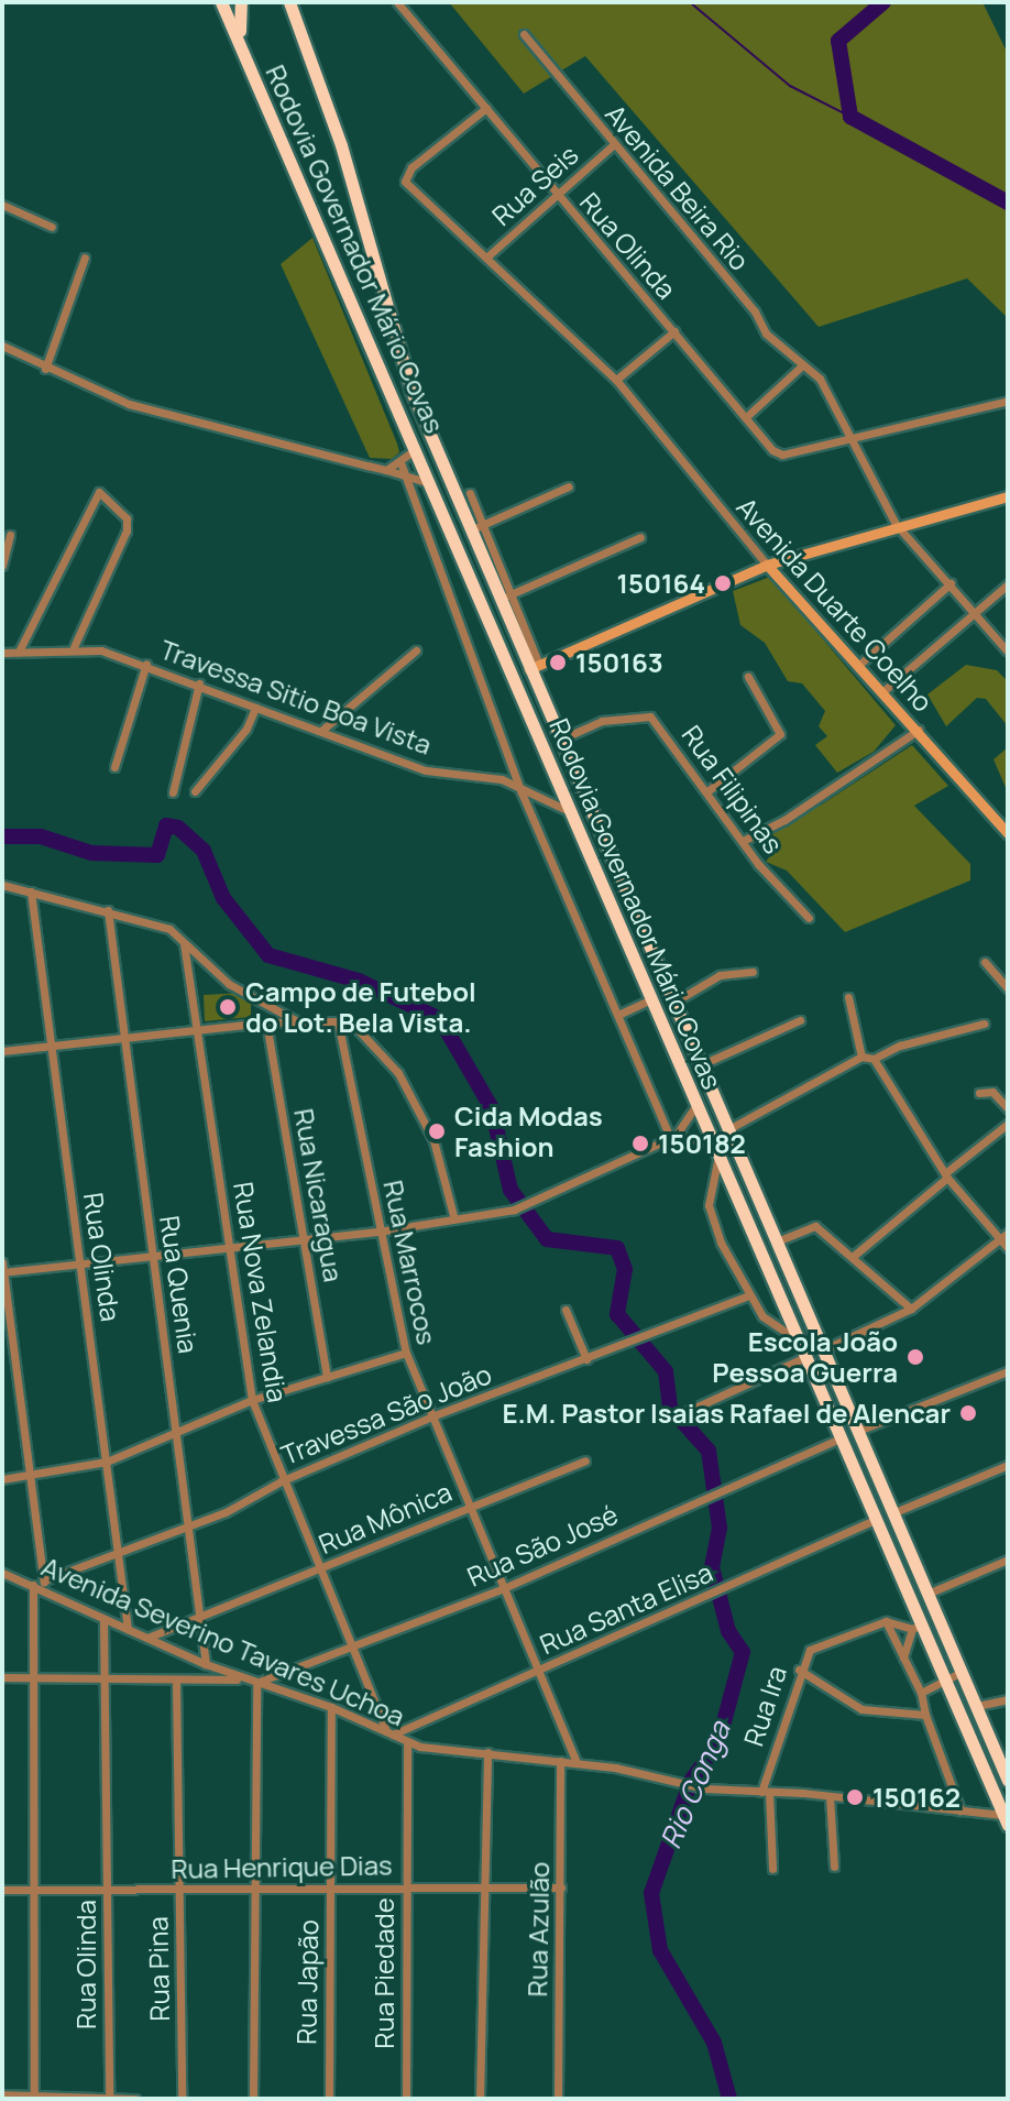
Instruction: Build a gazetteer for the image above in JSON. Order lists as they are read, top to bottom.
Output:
{
  "streets": {
    "highway": ["Rodovia Governador Mário Covas"],
    "main road": ["Avenida Duarte Coelho"],
    "street": [
      "Rua Seis",
      "Avenida Beira Rio",
      "Rua Olinda",
      "Travessa Sitio Boa Vista",
      "Rua Filipinas",
      "Rua Nicaragua",
      "Rua Marrocos",
      "Rua Quenia",
      "Rua Nova Zelandia",
      "Travessa São João",
      "Rua Mônica",
      "Rua São José",
      "Rua Santa Elisa",
      "Avenida Severino Tavares Uchoa",
      "Rua Ira",
      "Rua Henrique Dias",
      "Rua Azulão",
      "Rua Pina",
      "Rua Piedade",
      "Rua Japão"
    ]
  },
  "crossings": [
    ["Rua Seis", "Avenida Beira Rio"],
    ["Rua Seis", "Rua Olinda"],
    ["Rua Seis", "Avenida Duarte Coelho"],
    ["Avenida Beira Rio", "Rua Olinda"],
    ["Rua Olinda", "Avenida Duarte Coelho"],
    ["Rua Olinda", "Travessa São João"],
    ["Rua Olinda", "Avenida Severino Tavares Uchoa"],
    ["Rua Olinda", "Rua Henrique Dias"],
    ["Rodovia Governador Mário Covas", "Travessa Sitio Boa Vista"],
    ["Rodovia Governador Mário Covas", "Rua Filipinas"],
    ["Rodovia Governador Mário Covas", "Rua São José"],
    ["Rodovia Governador Mário Covas", "Rua Santa Elisa"],
    ["Rodovia Governador Mário Covas", "Avenida Severino Tavares Uchoa"],
    ["Rua Marrocos", "Travessa São João"],
    ["Rua Marrocos", "Rua Mônica"],
    ["Rua Marrocos", "Rua São José"],
    ["Rua Marrocos", "Rua Santa Elisa"],
    ["Rua Marrocos", "Avenida Severino Tavares Uchoa"],
    ["Rua Quenia", "Travessa São João"],
    ["Rua Quenia", "Rua Mônica"],
    ["Rua Quenia", "Avenida Severino Tavares Uchoa"],
    ["Rua Nova Zelandia", "Travessa São João"],
    ["Rua Nova Zelandia", "Rua Mônica"],
    ["Rua Nova Zelandia", "Rua São José"],
    ["Rua Nova Zelandia", "Rua Santa Elisa"],
    ["Rua Nova Zelandia", "Avenida Severino Tavares Uchoa"],
    ["Rua Mônica", "Avenida Severino Tavares Uchoa"],
    ["Rua São José", "Avenida Severino Tavares Uchoa"],
    ["Rua Santa Elisa", "Avenida Severino Tavares Uchoa"],
    ["Avenida Severino Tavares Uchoa", "Rua Ira"],
    ["Avenida Severino Tavares Uchoa", "Rua Azulão"],
    ["Avenida Severino Tavares Uchoa", "Rua Piedade"],
    ["Avenida Severino Tavares Uchoa", "Rua Japão"],
    ["Rua Henrique Dias", "Rua Azulão"],
    ["Rua Henrique Dias", "Rua Pina"],
    ["Rua Henrique Dias", "Rua Piedade"],
    ["Rua Henrique Dias", "Rua Japão"]
  ],
  "water": ["Rio Conga"],
  "places": [
    "150164",
    "150163",
    "Campo de Futebol do Lot. Bela Vista.",
    "Cida Modas Fashion",
    "150182",
    "Escola João Pessoa Guerra",
    "E.M. Pastor Isaias Rafael de Alencar",
    "150162"
  ]
}
